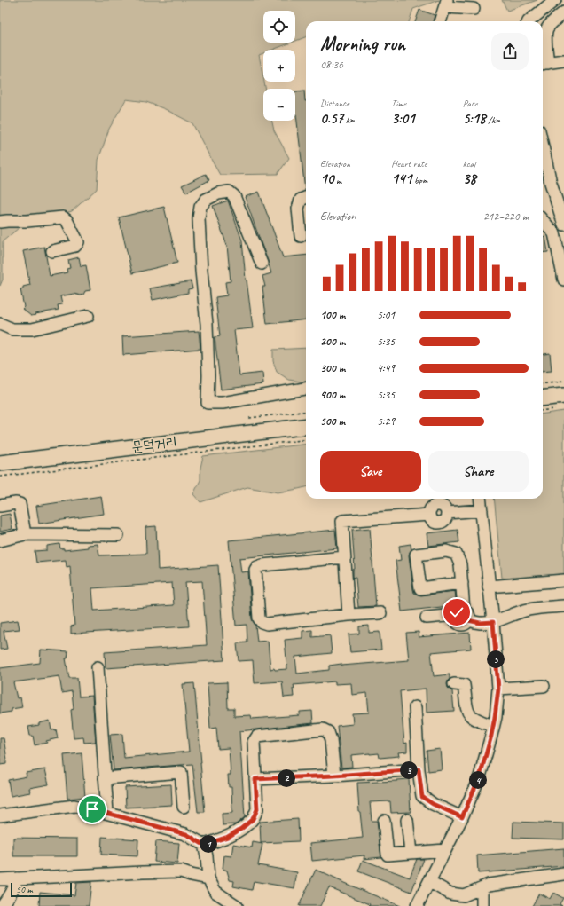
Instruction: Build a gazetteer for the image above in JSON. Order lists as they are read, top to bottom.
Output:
{
  "streets": {
    "main road": ["문덕거리"]
  },
  "scale_bar": "50 m",
  "page": {
    "map_buttons": ["+", "−"],
    "heading": ["Morning run", "08:36"],
    "stats": [
      ["Distance", "0.57 km"],
      ["Time", "3:01"],
      ["Pace", "5:18 /km"],
      ["Elevation", "10 m"],
      ["Heart rate", "141 bpm"],
      ["kcal", "38"]
    ],
    "chart": ["Elevation", "212–220 m"],
    "list": [
      {
        "name": "100 m",
        "note": "5:01"
      },
      {
        "name": "200 m",
        "note": "5:35"
      },
      {
        "name": "300 m",
        "note": "4:49"
      },
      {
        "name": "400 m",
        "note": "5:35"
      },
      {
        "name": "500 m",
        "note": "5:29"
      }
    ],
    "buttons": ["Save", "Share"],
    "pins": [
      "5",
      "3",
      "2",
      "4",
      "1"
    ],
    "scale": "50 m"
  }
}
